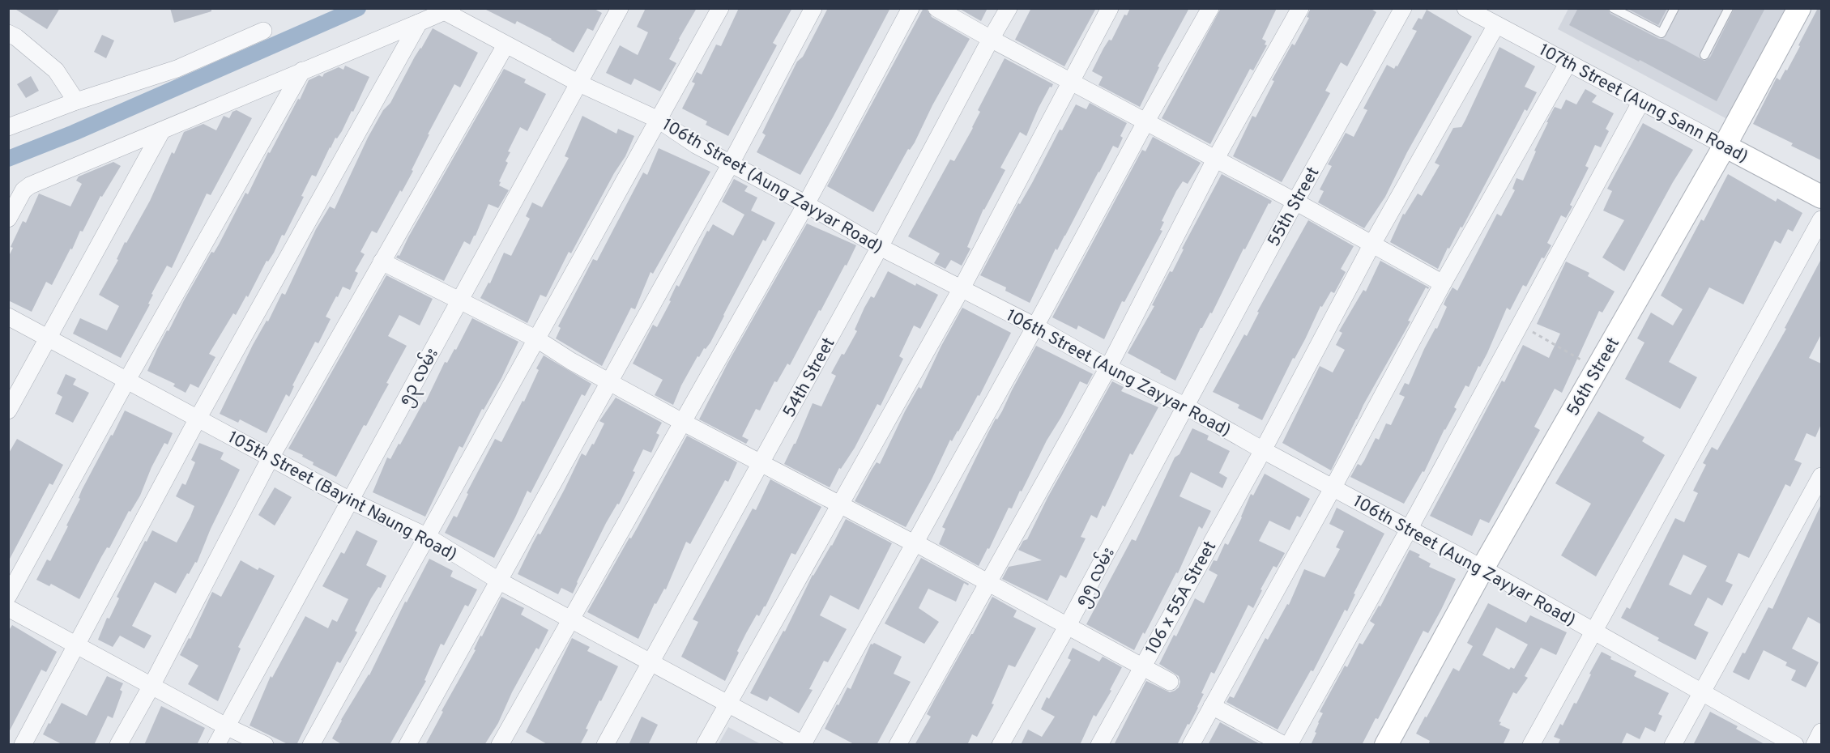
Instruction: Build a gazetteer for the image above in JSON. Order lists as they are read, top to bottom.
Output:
{
  "streets": {
    "street": [
      "107th Street (Aung Sann Road)",
      "106th Street (Aung Zayyar Road)",
      "55th Street",
      "၅၃ လမ်း",
      "56th Street",
      "54th Street",
      "105th Street (Bayint Naung Road)",
      "၅၅ လမ်း",
      "106 x 55A Street"
    ]
  },
  "crossings": [
    ["107th Street (Aung Sann Road)", "56th Street"],
    ["107th Street (Aung Sann Road)", "106 x 55A Street"],
    ["106th Street (Aung Zayyar Road)", "55th Street"],
    ["106th Street (Aung Zayyar Road)", "၅၃ လမ်း"],
    ["106th Street (Aung Zayyar Road)", "56th Street"],
    ["106th Street (Aung Zayyar Road)", "54th Street"],
    ["106th Street (Aung Zayyar Road)", "၅၅ လမ်း"],
    ["106th Street (Aung Zayyar Road)", "106 x 55A Street"],
    ["55th Street", "၅၅ လမ်း"],
    ["၅၃ လမ်း", "105th Street (Bayint Naung Road)"],
    ["54th Street", "105th Street (Bayint Naung Road)"]
  ]
}
